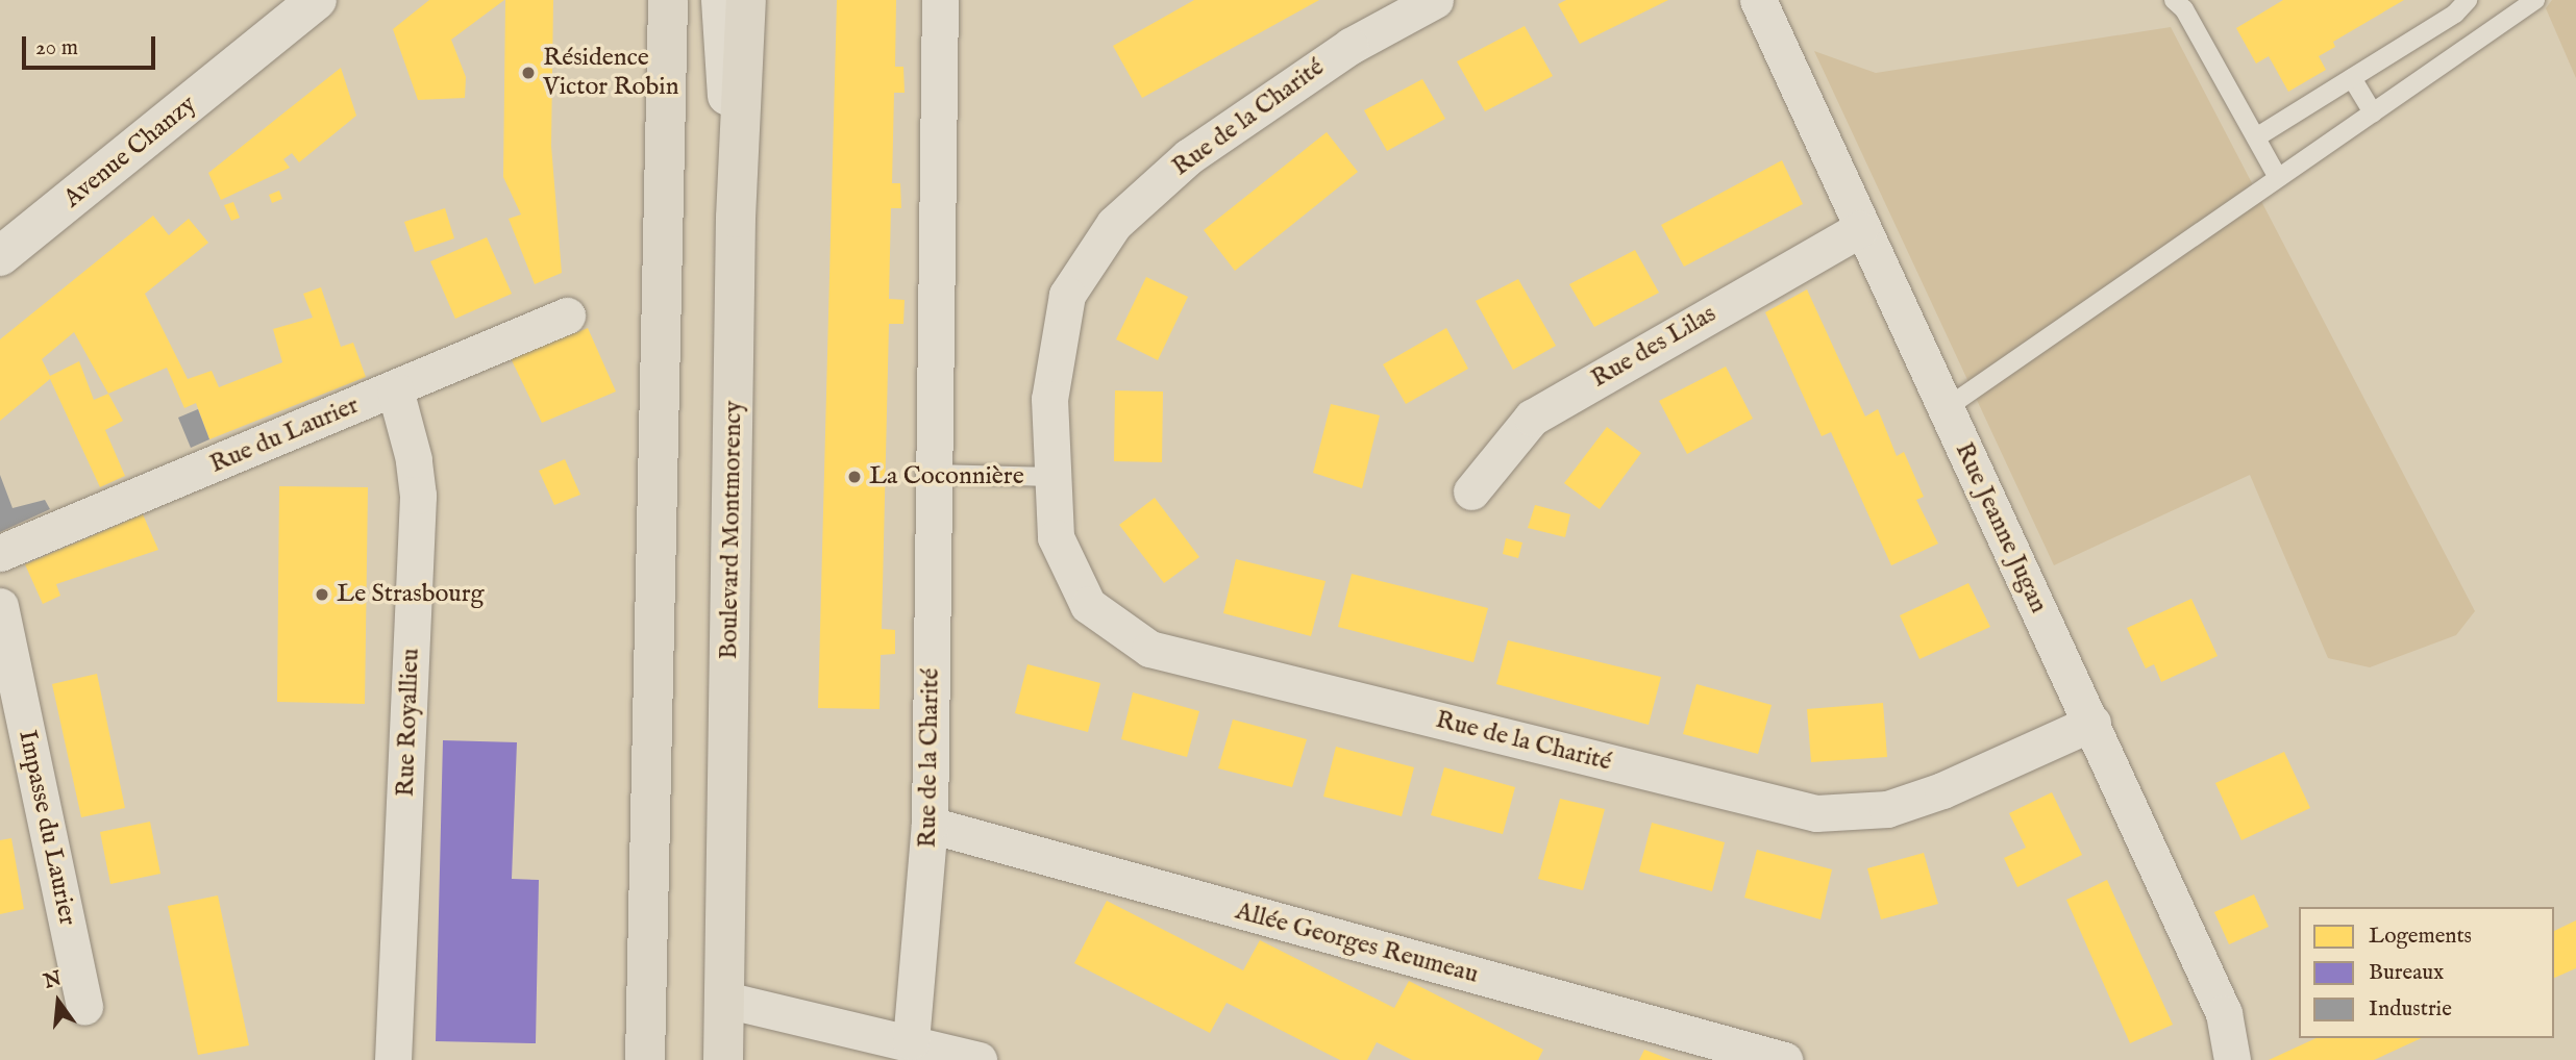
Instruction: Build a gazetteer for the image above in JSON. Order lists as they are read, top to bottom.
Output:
{
  "streets": {
    "main road": ["Boulevard Montmorency"],
    "street": [
      "Rue de la Charité",
      "Avenue Chanzy",
      "Rue des Lilas",
      "Rue du Laurier",
      "Rue Jeanne Jugan",
      "Rue Royallieu",
      "Impasse du Laurier",
      "Allée Georges Reumeau"
    ]
  },
  "crossings": [
    ["Rue de la Charité", "Rue Jeanne Jugan"],
    ["Rue de la Charité", "Allée Georges Reumeau"],
    ["Rue des Lilas", "Rue Jeanne Jugan"],
    ["Rue du Laurier", "Rue Royallieu"]
  ],
  "places": ["Résidence Victor Robin", "La Coconnière", "Le Strasbourg"],
  "legend": ["Logements", "Bureaux", "Industrie"],
  "scale_bar": "20 m",
  "north": "top"
}
